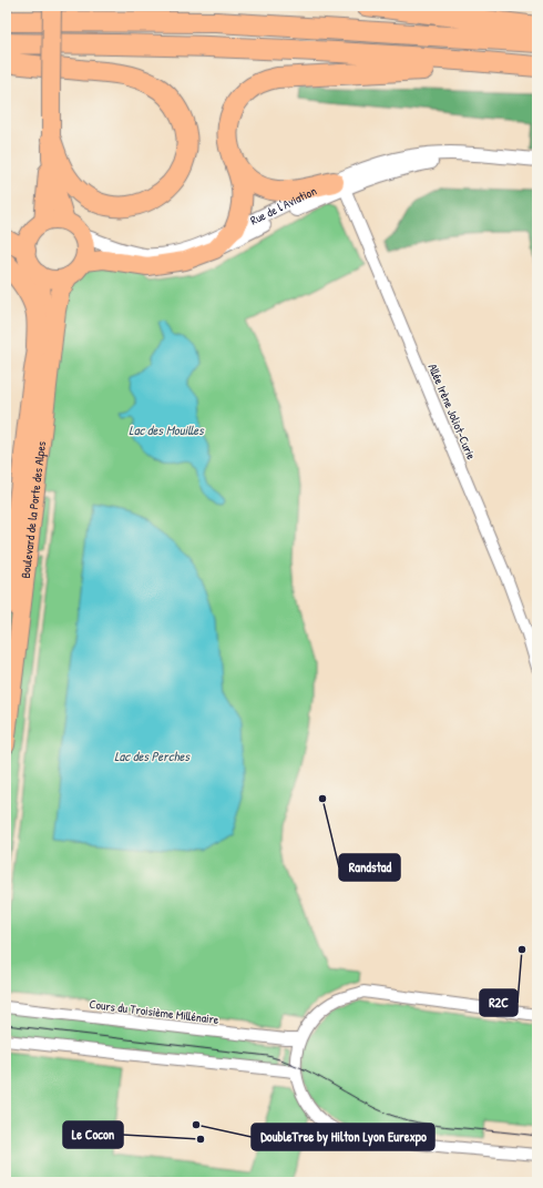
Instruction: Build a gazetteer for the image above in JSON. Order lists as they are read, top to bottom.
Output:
{
  "streets": {
    "main road": ["Rue de l'Aviation", "Boulevard de la Porte des Alpes"],
    "street": ["Allée Irène Joliot-Curie", "Cours du Troisième Millénaire"]
  },
  "crossings": [
    ["Rue de l'Aviation", "Allée Irène Joliot-Curie"],
    ["Rue de l'Aviation", "Boulevard de la Porte des Alpes"]
  ],
  "water": ["Lac des Mouilles", "Lac des Perches"],
  "places": [
    "Randstad",
    "R2C",
    "DoubleTree by Hilton Lyon Eurexpo",
    "Le Cocon"
  ]
}
